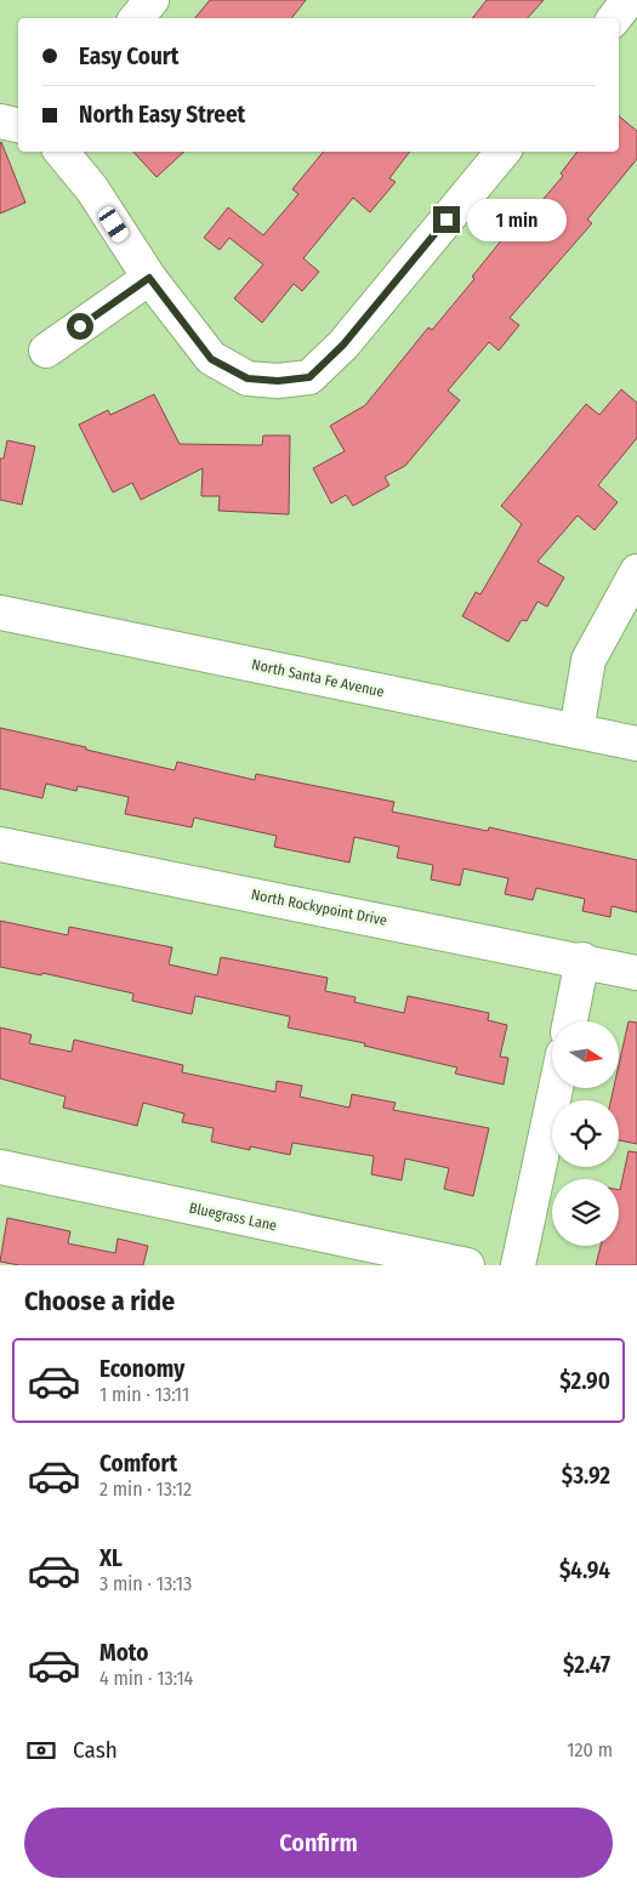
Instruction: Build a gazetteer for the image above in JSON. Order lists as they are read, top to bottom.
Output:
{
  "streets": {
    "street": ["North Santa Fe Avenue", "North Rockypoint Drive", "Bluegrass Lane"]
  },
  "north": "right",
  "page": {
    "banner": ["Easy Court", "North Easy Street"],
    "bubble": "1 min",
    "heading": "Choose a ride",
    "list": [
      {
        "name": "Economy",
        "note": "1 min · 13:11",
        "value": "$2.90"
      },
      {
        "name": "Comfort",
        "note": "2 min · 13:12",
        "value": "$3.92"
      },
      {
        "name": "XL",
        "note": "3 min · 13:13",
        "value": "$4.94"
      },
      {
        "name": "Moto",
        "note": "4 min · 13:14",
        "value": "$2.47"
      }
    ],
    "pay": ["Cash", "120 m"],
    "buttons": "Confirm"
  }
}
